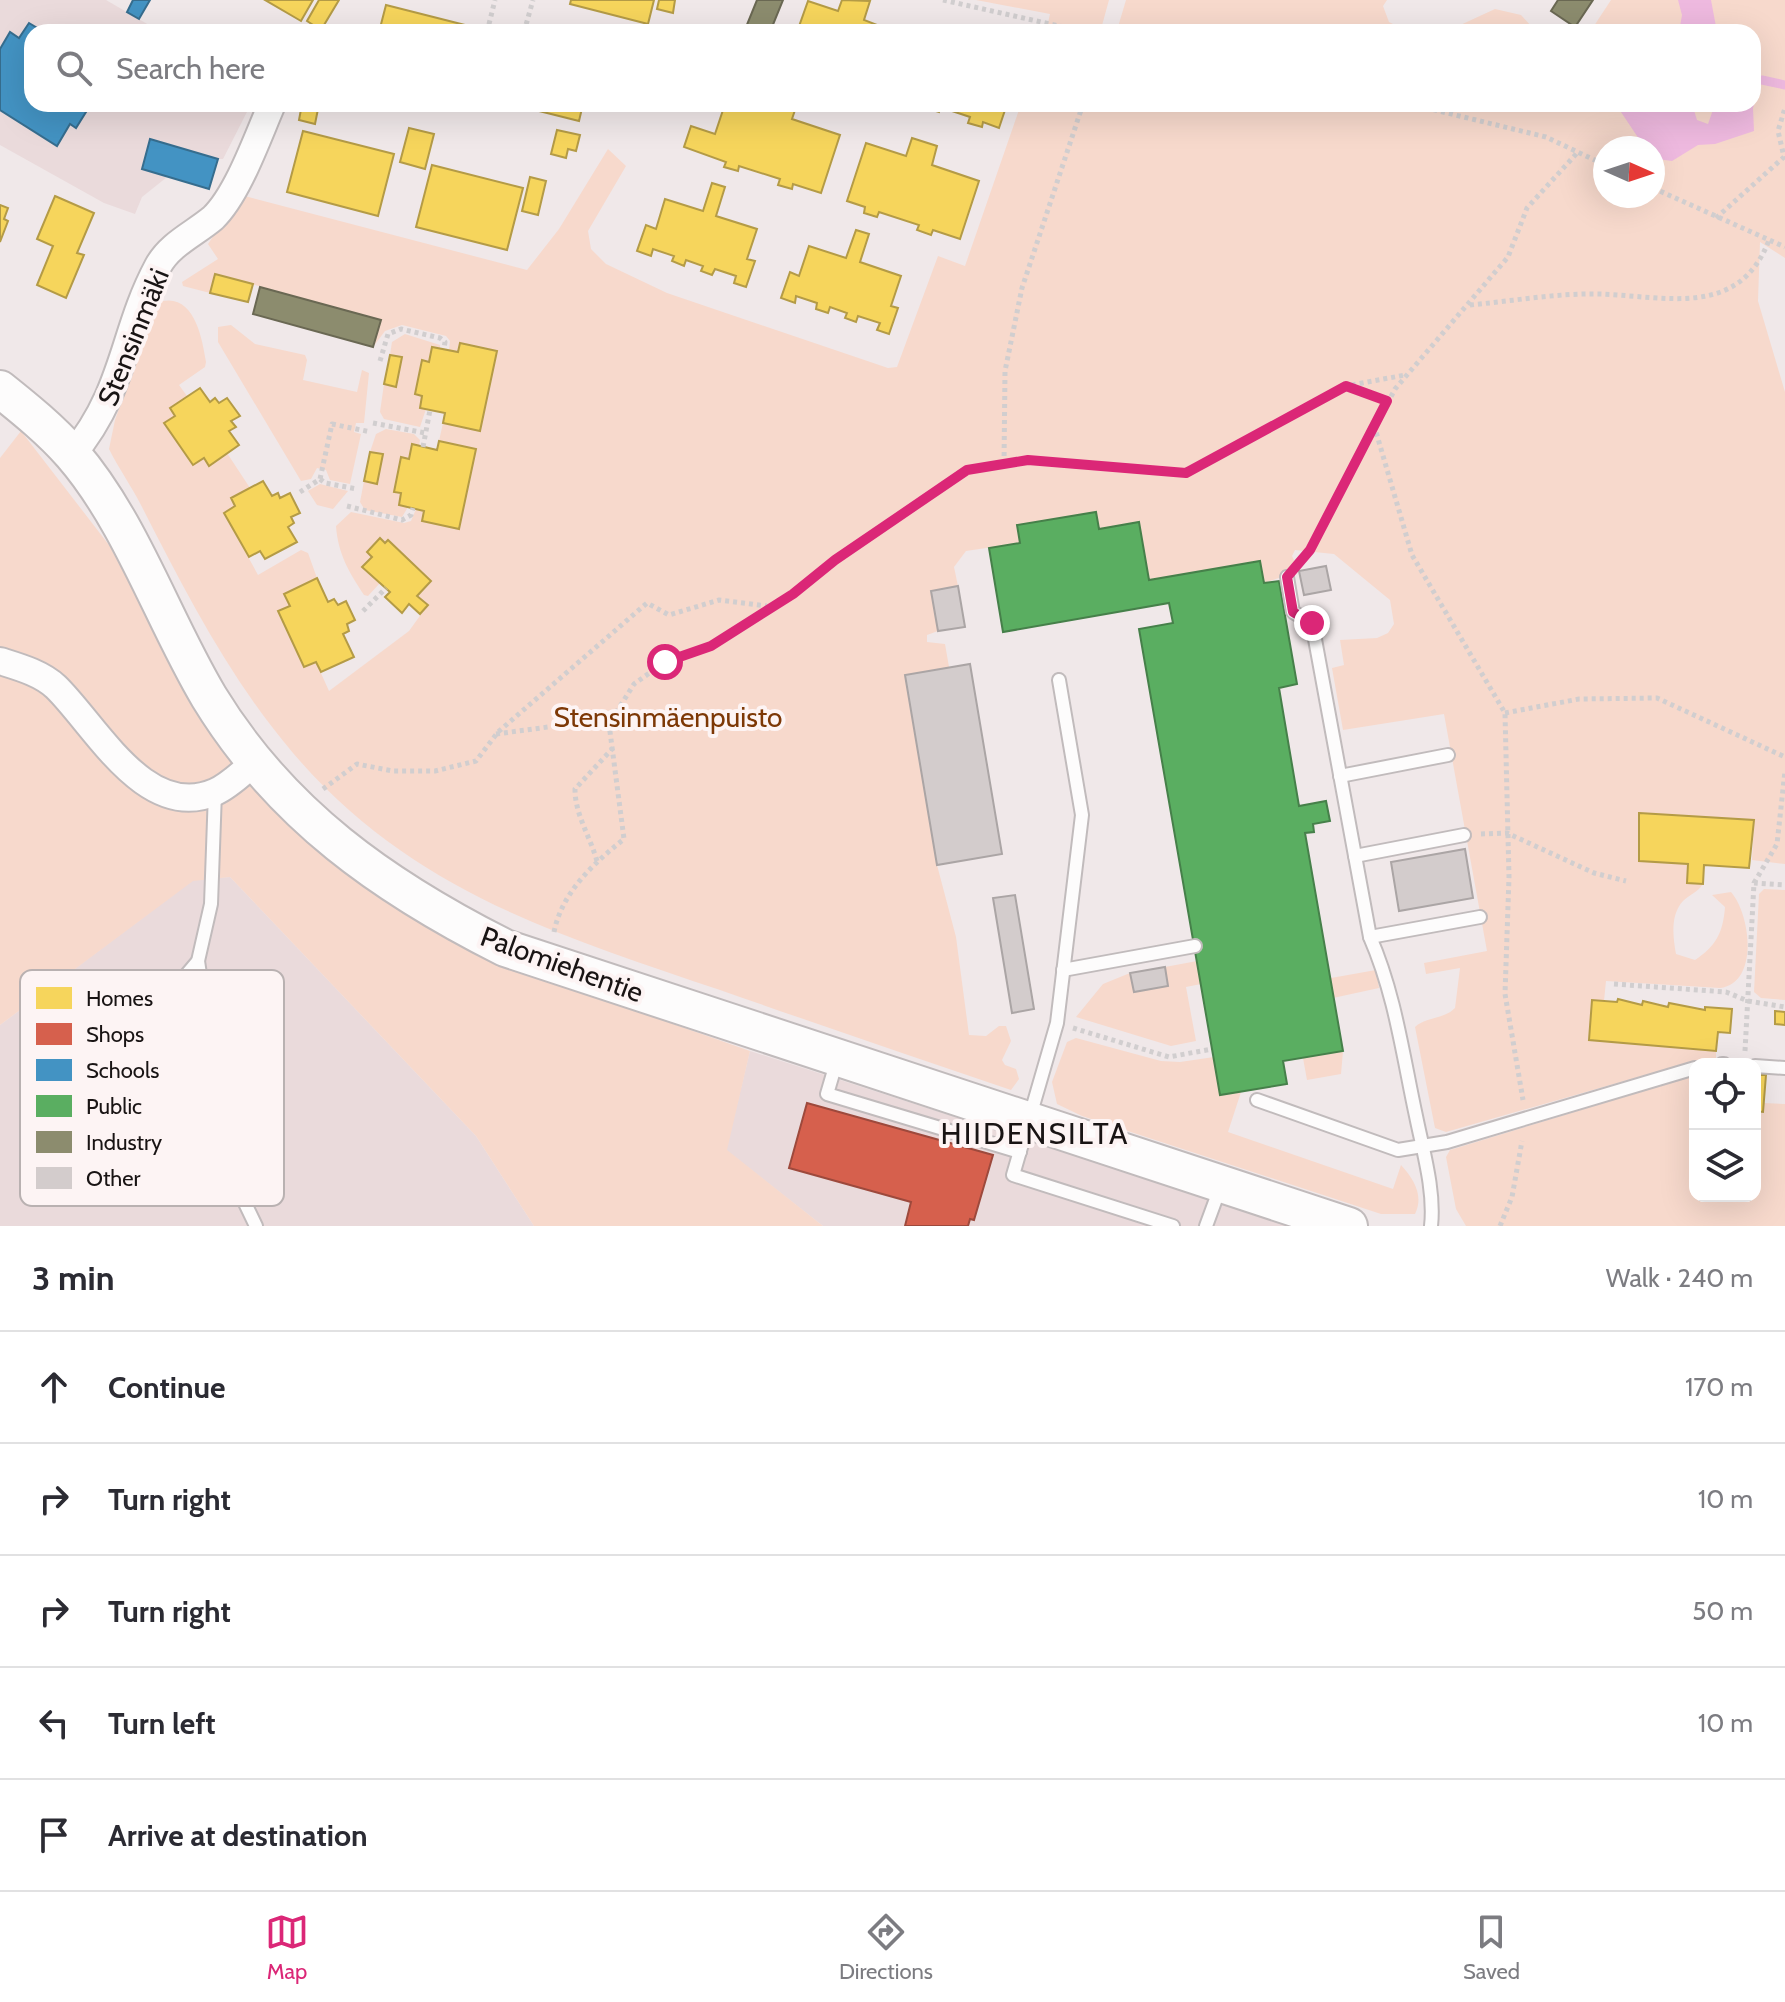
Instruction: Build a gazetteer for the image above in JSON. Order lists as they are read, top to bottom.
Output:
{
  "streets": {
    "street": ["Stensinmäki", "Palomiehentie"]
  },
  "crossings": [
    ["Stensinmäki", "Palomiehentie"]
  ],
  "districts": ["HIIDENSILTA"],
  "parks": ["Stensinmäenpuisto"],
  "legend": [
    "Homes",
    "Shops",
    "Schools",
    "Public",
    "Industry",
    "Other"
  ],
  "north": "right",
  "page": {
    "search": "Search here",
    "heading": ["3 min", "Walk · 240 m"],
    "list": [
      ["Continue", "170 m"],
      ["Turn right", "10 m"],
      ["Turn right", "50 m"],
      ["Turn left", "10 m"],
      "Arrive at destination"
    ],
    "nav": ["Map", "Directions", "Saved"]
  }
}
